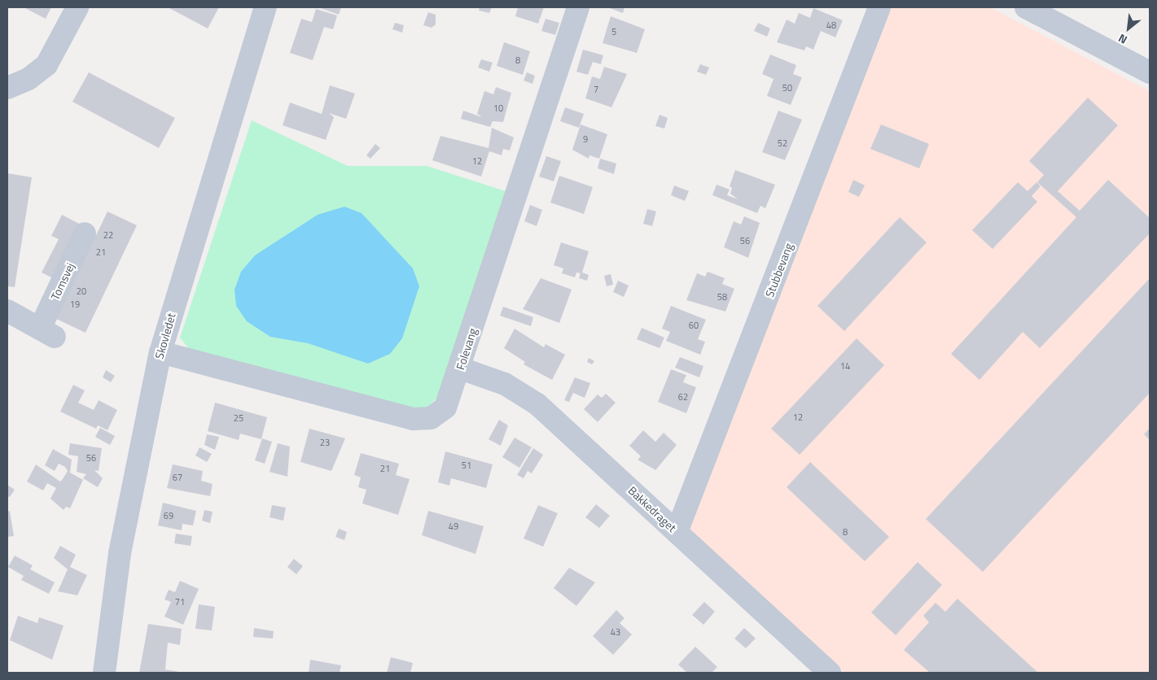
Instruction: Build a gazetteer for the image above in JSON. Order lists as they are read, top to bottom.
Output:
{
  "streets": {
    "street": [
      "Stubbevang",
      "Tomsvej",
      "Skovledet",
      "Folevang",
      "Bakkedraget"
    ]
  },
  "crossings": [
    ["Stubbevang", "Bakkedraget"],
    ["Skovledet", "Folevang"],
    ["Folevang", "Bakkedraget"]
  ],
  "house_numbers": [
    "48",
    "5",
    "8",
    "50",
    "7",
    "10",
    "9",
    "52",
    "12",
    "22",
    "56",
    "21",
    "20",
    "58",
    "19",
    "60",
    "14",
    "62",
    "12",
    "25",
    "23",
    "56",
    "51",
    "21",
    "67",
    "69",
    "49",
    "8",
    "71",
    "43"
  ],
  "north": "bottom left"
}
